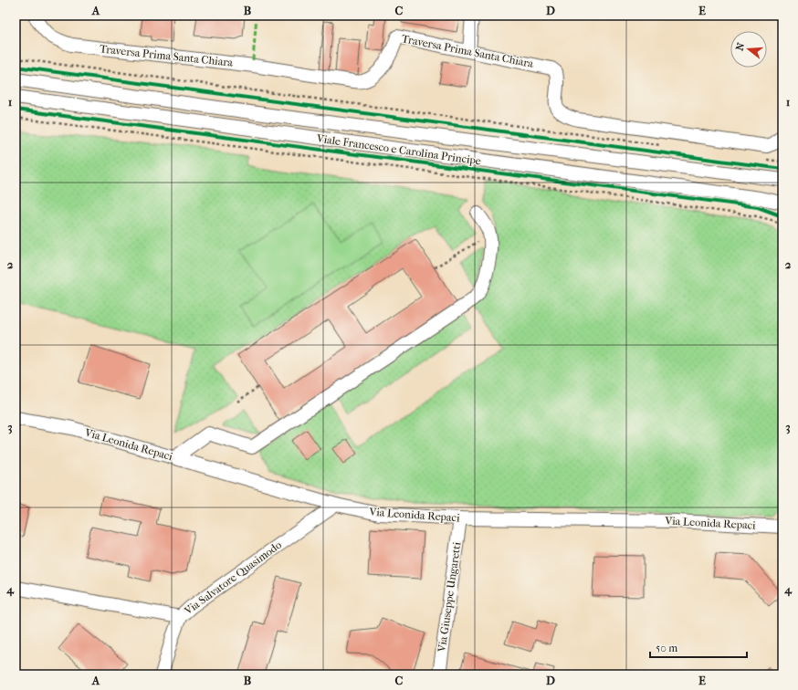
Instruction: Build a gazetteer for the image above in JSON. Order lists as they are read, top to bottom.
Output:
{
  "streets": {
    "street": [
      "Traversa Prima Santa Chiara",
      "Viale Francesco e Carolina Principe",
      "Via Leonida Repaci",
      "Via Salvatore Quasimodo",
      "Via Giuseppe Ungaretti"
    ]
  },
  "crossings": [
    ["Via Leonida Repaci", "Via Salvatore Quasimodo"],
    ["Via Leonida Repaci", "Via Giuseppe Ungaretti"]
  ],
  "scale_bar": "50 m",
  "north": "left",
  "grid": {
    "columns": [
      "A",
      "B",
      "C",
      "D",
      "E"
    ],
    "rows": [
      "1",
      "2",
      "3",
      "4"
    ]
  }
}
